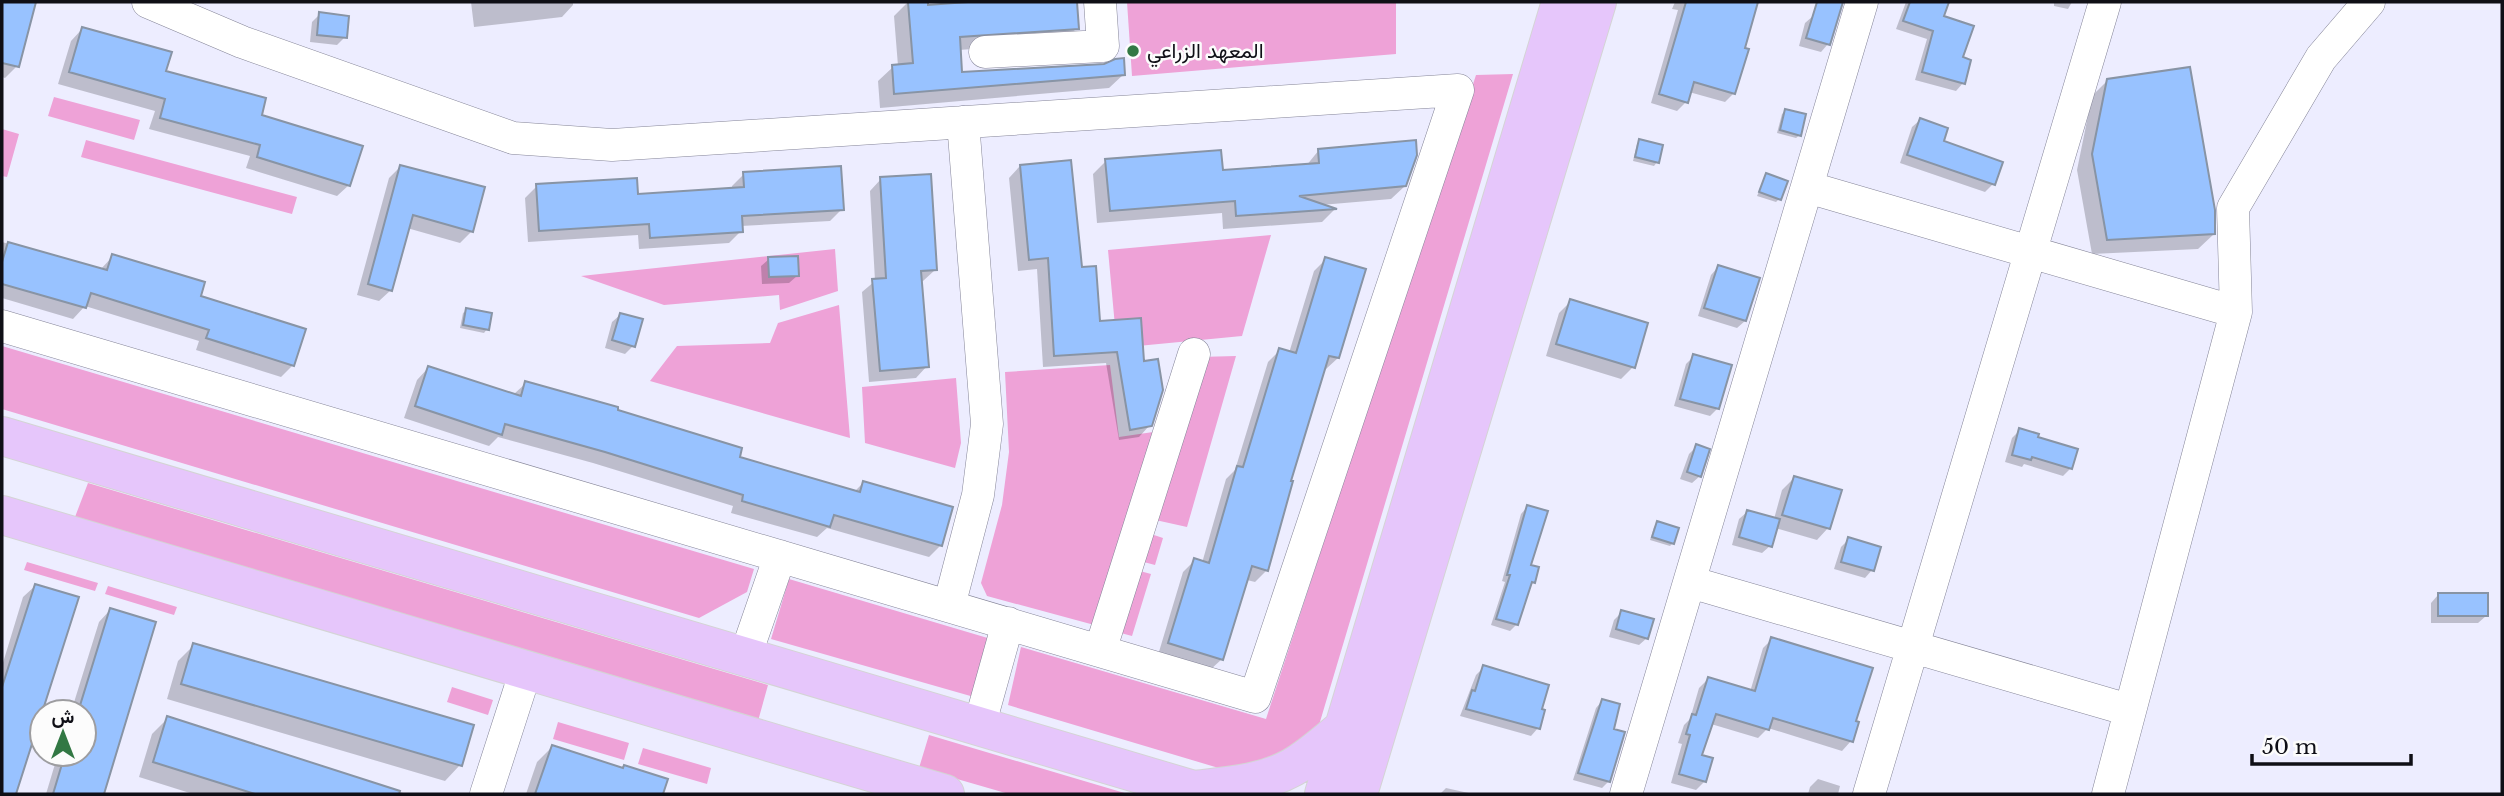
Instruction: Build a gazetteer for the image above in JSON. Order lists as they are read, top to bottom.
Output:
{
  "places": ["المعهد الزراعي"],
  "scale_bar": "50 m",
  "north": "top"
}
